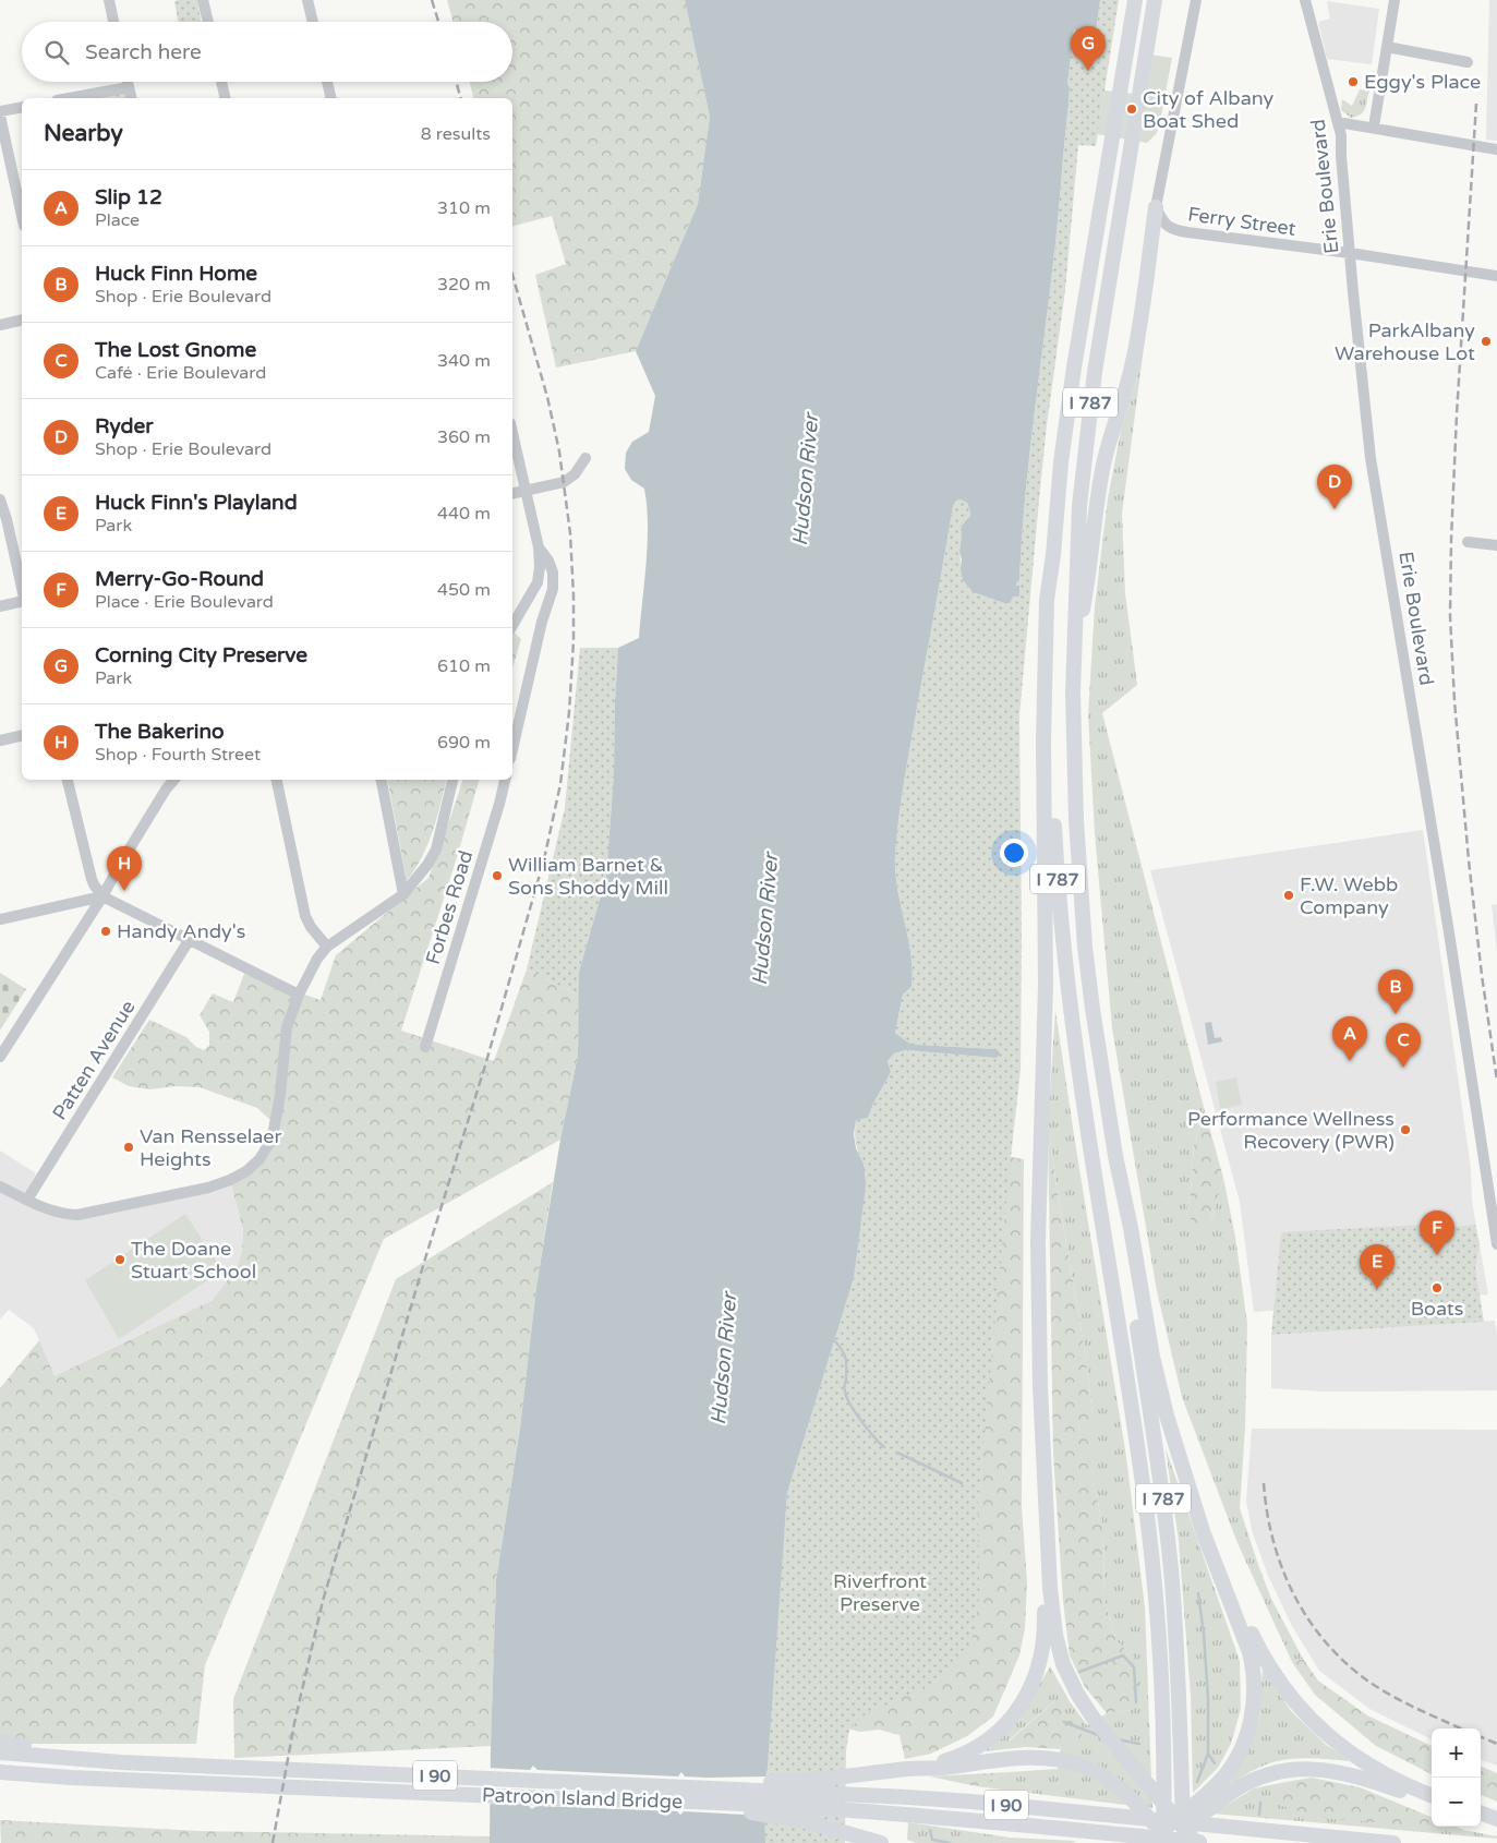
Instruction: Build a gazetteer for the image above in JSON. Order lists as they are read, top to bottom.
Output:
{
  "streets": {
    "highway": ["I 787", "I 90", "Patroon Island Bridge"],
    "street": [
      "Erie Boulevard",
      "Ferry Street",
      "Forbes Road",
      "Patten Avenue"
    ]
  },
  "crossings": [
    ["Erie Boulevard", "Ferry Street"],
    ["I 90", "Patroon Island Bridge"]
  ],
  "water": ["Hudson River"],
  "parks": ["Riverfront Preserve"],
  "places": [
    "Eggy's Place",
    "City of Albany Boat Shed",
    "ParkAlbany Warehouse Lot",
    "William Barnet & Sons Shoddy Mill",
    "F.W. Webb Company",
    "Handy Andy's",
    "Performance Wellness Recovery (PWR)",
    "Van Rensselaer Heights",
    "The Doane Stuart School",
    "Boats"
  ],
  "page": {
    "search": "Search here",
    "pins": [
      "G",
      "D",
      "H",
      "B",
      "A",
      "C",
      "F",
      "E"
    ],
    "heading": ["Nearby", "8 results"],
    "list": [
      {
        "mark": "A",
        "name": "Slip 12",
        "note": "Place",
        "value": "310 m"
      },
      {
        "mark": "B",
        "name": "Huck Finn Home",
        "note": "Shop · Erie Boulevard",
        "value": "320 m"
      },
      {
        "mark": "C",
        "name": "The Lost Gnome",
        "note": "Café · Erie Boulevard",
        "value": "340 m"
      },
      {
        "mark": "D",
        "name": "Ryder",
        "note": "Shop · Erie Boulevard",
        "value": "360 m"
      },
      {
        "mark": "E",
        "name": "Huck Finn's Playland",
        "note": "Park",
        "value": "440 m"
      },
      {
        "mark": "F",
        "name": "Merry-Go-Round",
        "note": "Place · Erie Boulevard",
        "value": "450 m"
      },
      {
        "mark": "G",
        "name": "Corning City Preserve",
        "note": "Park",
        "value": "610 m"
      },
      {
        "mark": "H",
        "name": "The Bakerino",
        "note": "Shop · Fourth Street",
        "value": "690 m"
      }
    ],
    "map_buttons": ["+", "−"]
  }
}
